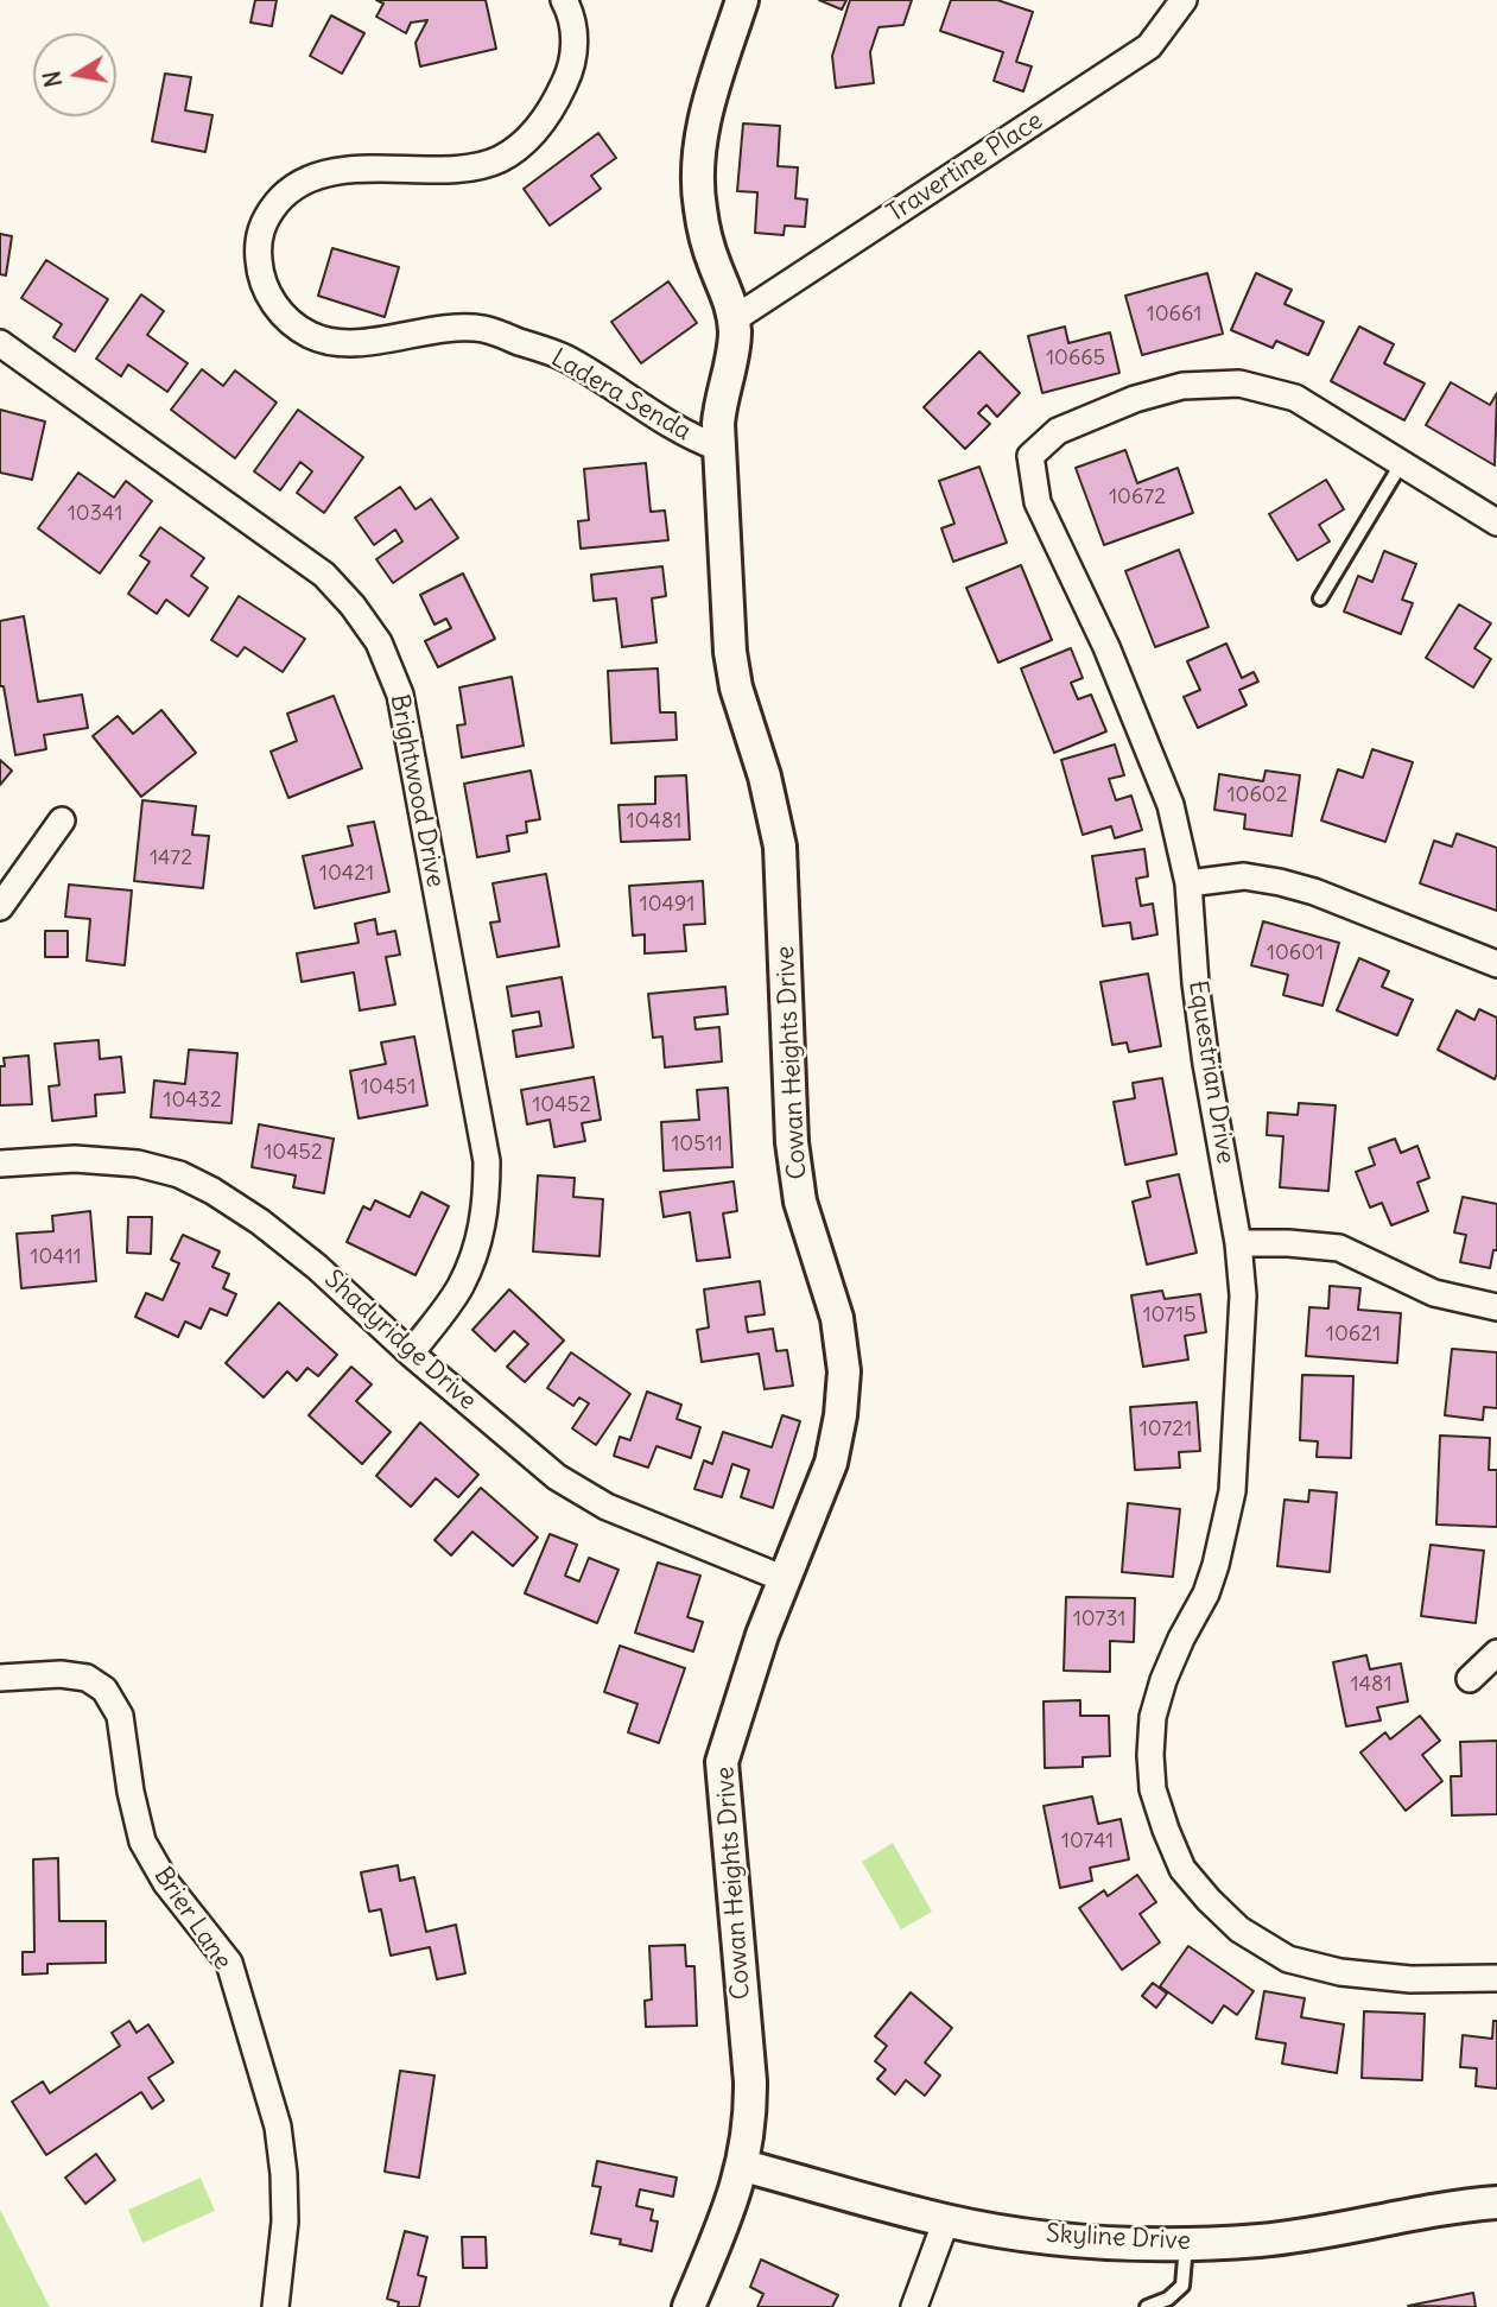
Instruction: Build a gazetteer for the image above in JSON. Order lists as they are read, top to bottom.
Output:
{
  "streets": {
    "street": [
      "Travertine Place",
      "Ladera Senda",
      "Brightwood Drive",
      "Cowan Heights Drive",
      "Equestrian Drive",
      "Shadyridge Drive",
      "Brier Lane",
      "Skyline Drive"
    ]
  },
  "crossings": [
    ["Travertine Place", "Cowan Heights Drive"],
    ["Ladera Senda", "Cowan Heights Drive"],
    ["Brightwood Drive", "Shadyridge Drive"],
    ["Cowan Heights Drive", "Shadyridge Drive"],
    ["Cowan Heights Drive", "Skyline Drive"]
  ],
  "house_numbers": [
    "10661",
    "10665",
    "10672",
    "10341",
    "10602",
    "10481",
    "1472",
    "10421",
    "10491",
    "10601",
    "10451",
    "10432",
    "10452",
    "10511",
    "10452",
    "10411",
    "10715",
    "10621",
    "10721",
    "10731",
    "1481",
    "10741"
  ],
  "north": "left"
}
